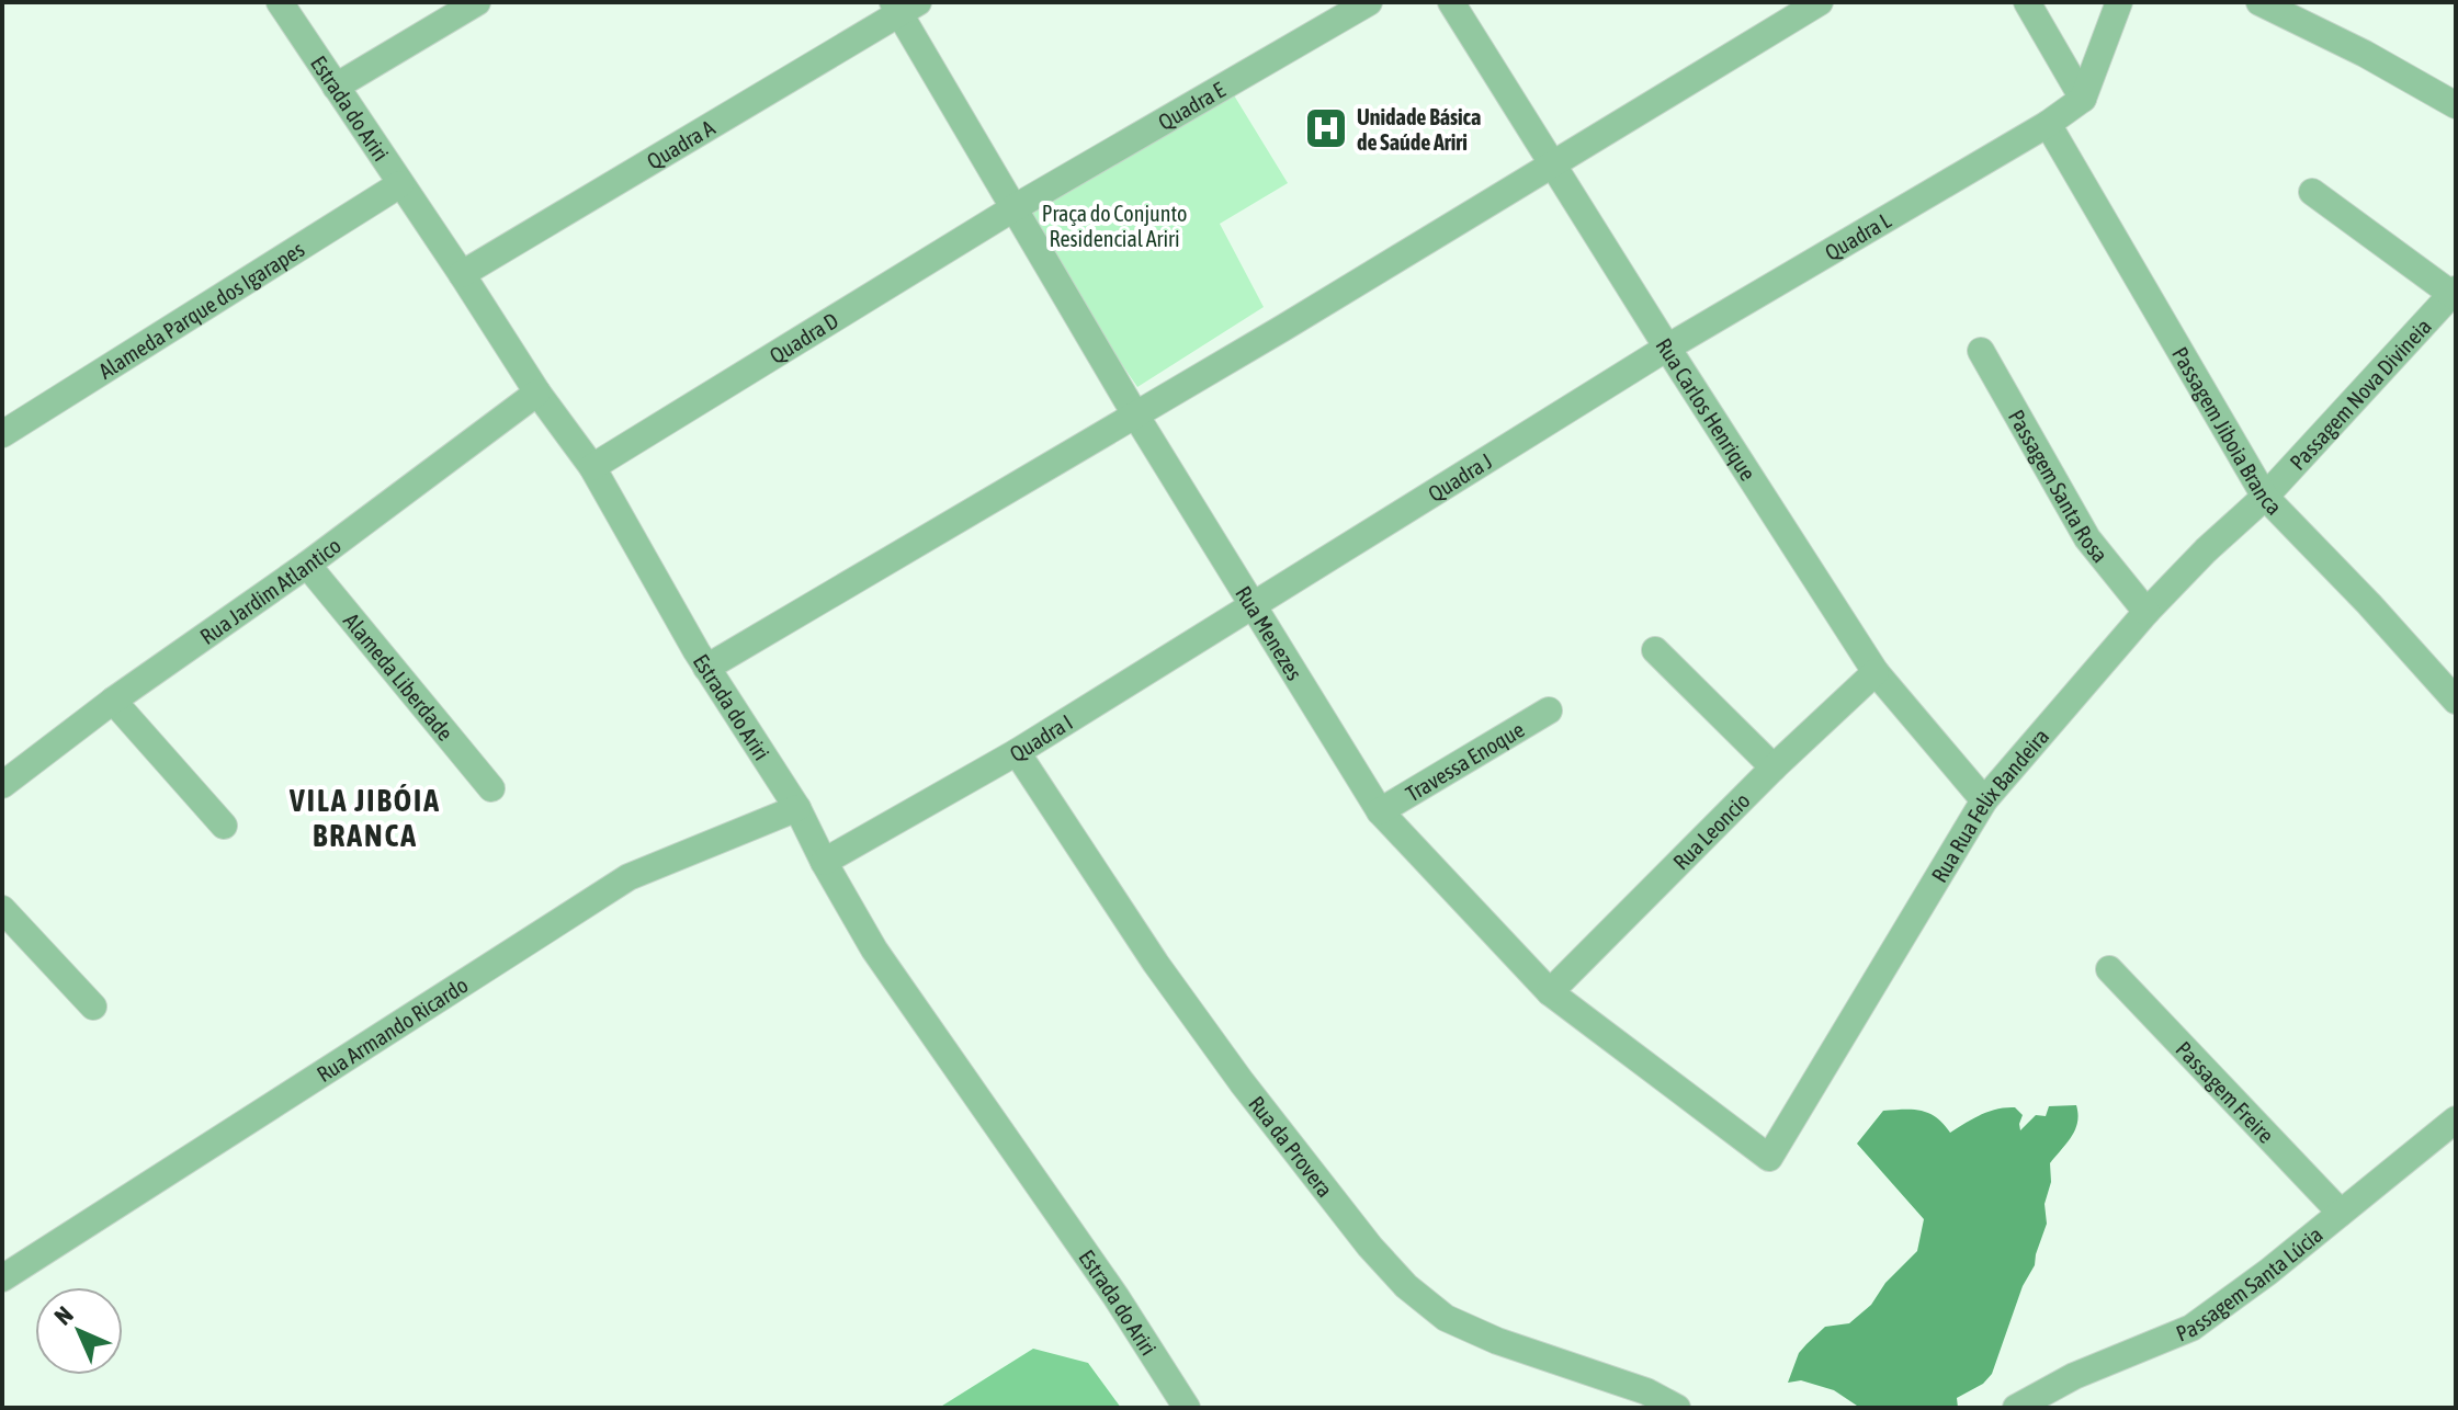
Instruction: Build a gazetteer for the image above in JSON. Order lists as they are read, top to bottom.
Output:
{
  "streets": {
    "street": [
      "Quadra E",
      "Estrada do Ariri",
      "Quadra A",
      "Quadra L",
      "Alameda Parque dos Igarapes",
      "Quadra D",
      "Passagem Nova Divineia",
      "Rua Carlos Henrique",
      "Passagem Jiboia Branca",
      "Quadra J",
      "Passagem Santa Rosa",
      "Rua Jardim Atlantico",
      "Rua Menezes",
      "Alameda Liberdade",
      "Quadra I",
      "Travessa Enoque",
      "Rua Rua Felix Bandeira",
      "Rua Leoncio",
      "Rua Armando Ricardo",
      "Passagem Freire",
      "Rua da Provera",
      "Passagem Santa Lúcia"
    ]
  },
  "crossings": [
    ["Quadra E", "Quadra D"],
    ["Quadra E", "Rua Menezes"],
    ["Estrada do Ariri", "Quadra A"],
    ["Estrada do Ariri", "Alameda Parque dos Igarapes"],
    ["Estrada do Ariri", "Quadra D"],
    ["Estrada do Ariri", "Rua Jardim Atlantico"],
    ["Estrada do Ariri", "Quadra I"],
    ["Estrada do Ariri", "Rua Armando Ricardo"],
    ["Quadra A", "Rua Menezes"],
    ["Quadra L", "Rua Carlos Henrique"],
    ["Quadra L", "Passagem Jiboia Branca"],
    ["Quadra L", "Quadra J"],
    ["Quadra D", "Rua Menezes"],
    ["Passagem Nova Divineia", "Passagem Jiboia Branca"],
    ["Passagem Nova Divineia", "Rua Rua Felix Bandeira"],
    ["Rua Carlos Henrique", "Quadra J"],
    ["Rua Carlos Henrique", "Rua Rua Felix Bandeira"],
    ["Rua Carlos Henrique", "Rua Leoncio"],
    ["Passagem Jiboia Branca", "Rua Rua Felix Bandeira"],
    ["Quadra J", "Rua Menezes"],
    ["Quadra J", "Quadra I"],
    ["Passagem Santa Rosa", "Rua Rua Felix Bandeira"],
    ["Rua Jardim Atlantico", "Alameda Liberdade"],
    ["Rua Menezes", "Quadra I"],
    ["Rua Menezes", "Travessa Enoque"],
    ["Rua Menezes", "Rua Rua Felix Bandeira"],
    ["Rua Menezes", "Rua Leoncio"],
    ["Quadra I", "Rua da Provera"],
    ["Passagem Freire", "Passagem Santa Lúcia"]
  ],
  "districts": ["VILA JIBÓIA BRANCA"],
  "parks": ["Praça do Conjunto Residencial Ariri"],
  "places": {
    "hospital": ["Unidade Básica de Saúde Ariri"]
  },
  "north": "top left"
}
